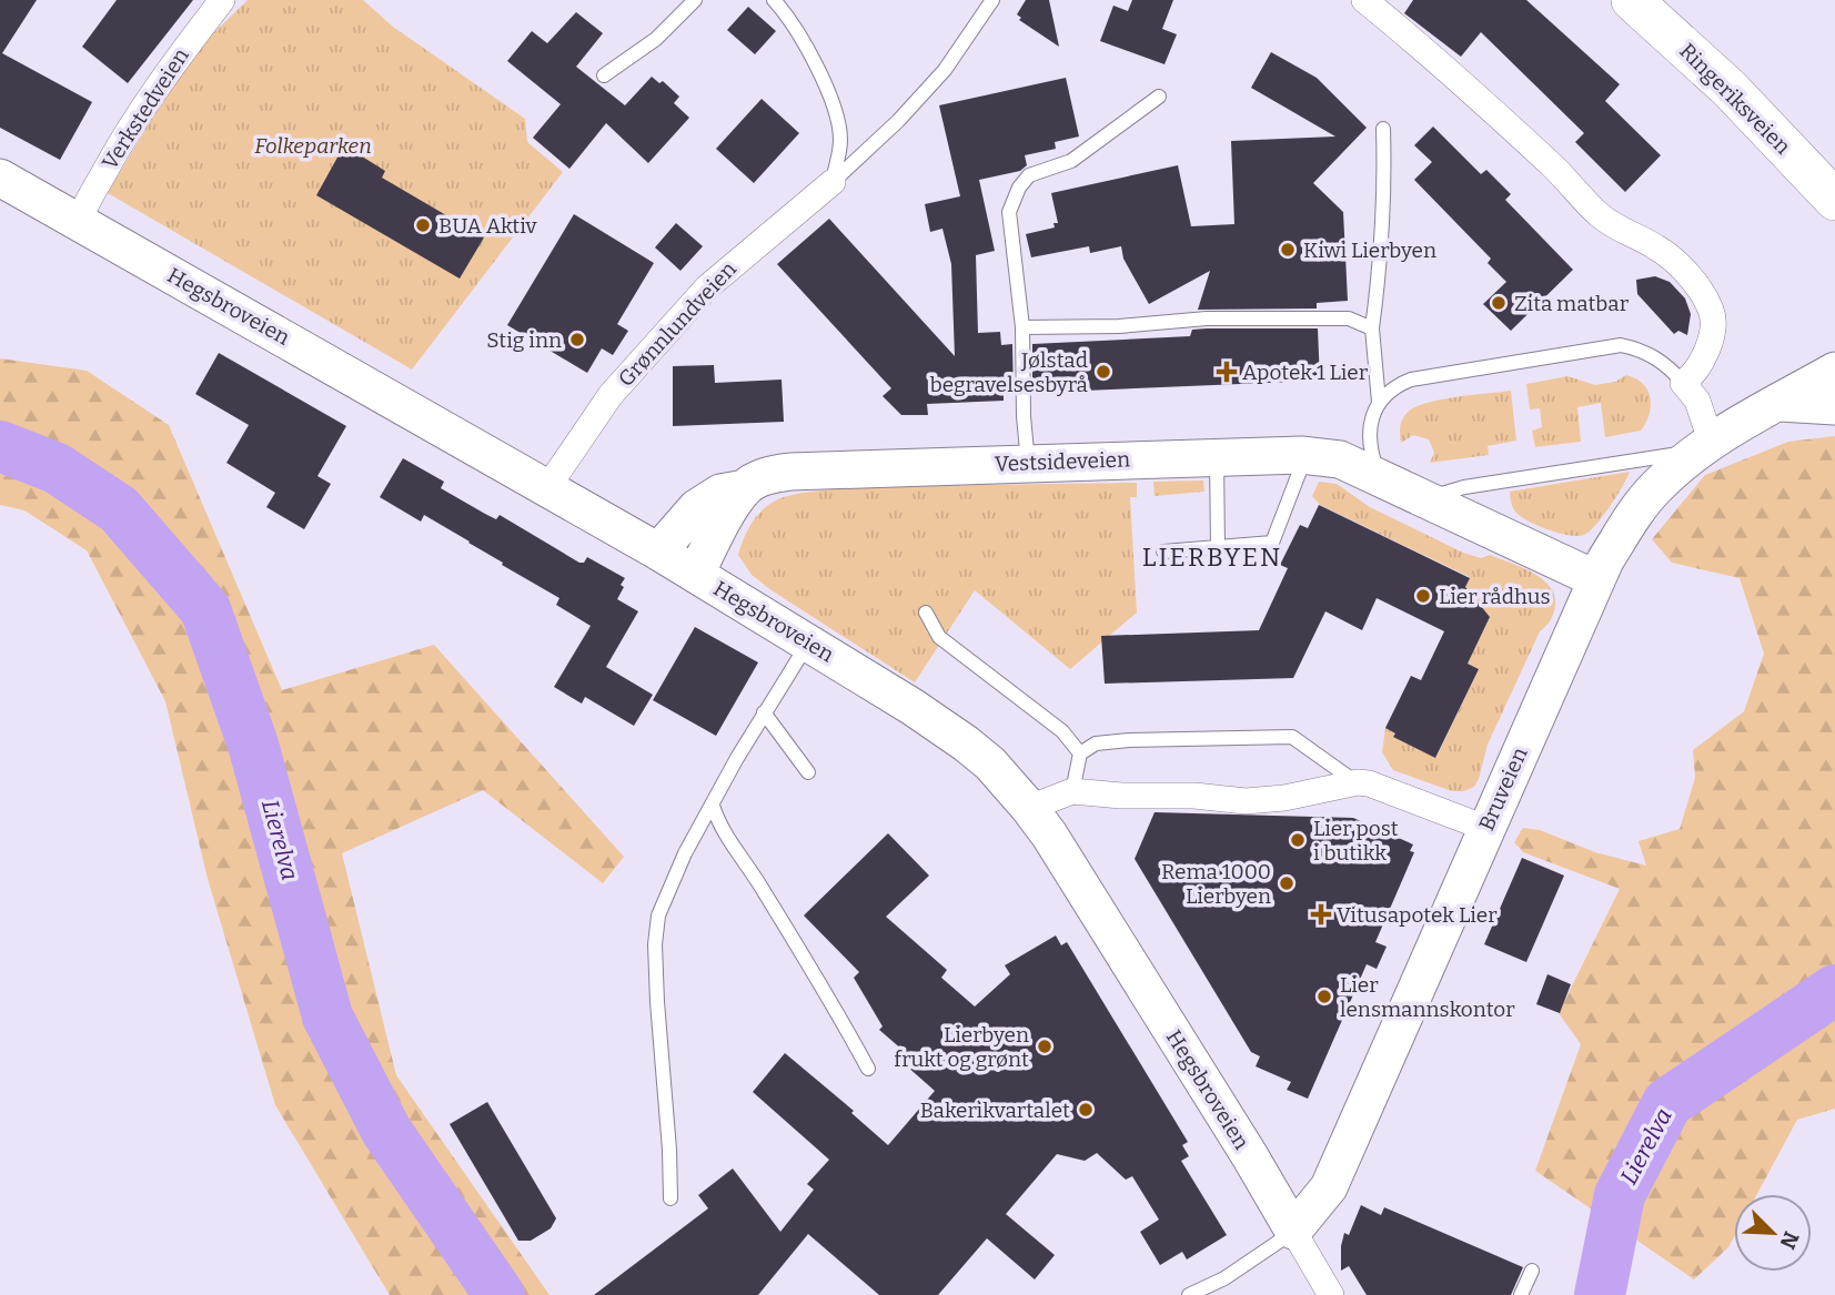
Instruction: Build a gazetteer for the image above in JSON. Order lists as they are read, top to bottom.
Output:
{
  "streets": {
    "main road": ["Ringeriksveien"],
    "street": [
      "Verkstedveien",
      "Hegsbroveien",
      "Grønnlundveien",
      "Vestsideveien",
      "Bruveien"
    ]
  },
  "crossings": [
    ["Verkstedveien", "Hegsbroveien"],
    ["Hegsbroveien", "Grønnlundveien"],
    ["Hegsbroveien", "Vestsideveien"],
    ["Hegsbroveien", "Bruveien"],
    ["Vestsideveien", "Bruveien"]
  ],
  "districts": ["LIERBYEN"],
  "water": ["Lierelva"],
  "parks": ["Folkeparken"],
  "places": {
    "other": [
      "BUA Aktiv",
      "Kiwi Lierbyen",
      "Zita matbar",
      "Stig inn",
      "Jølstad begravelsesbyrå",
      "Lier rådhus",
      "Lier post i butikk",
      "Rema 1000 Lierbyen",
      "Lier lensmannskontor",
      "Lierbyen frukt og grønt",
      "Bakerikvartalet"
    ],
    "health": ["Apotek 1 Lier", "Vitusapotek Lier"]
  },
  "north": "bottom right"
}
